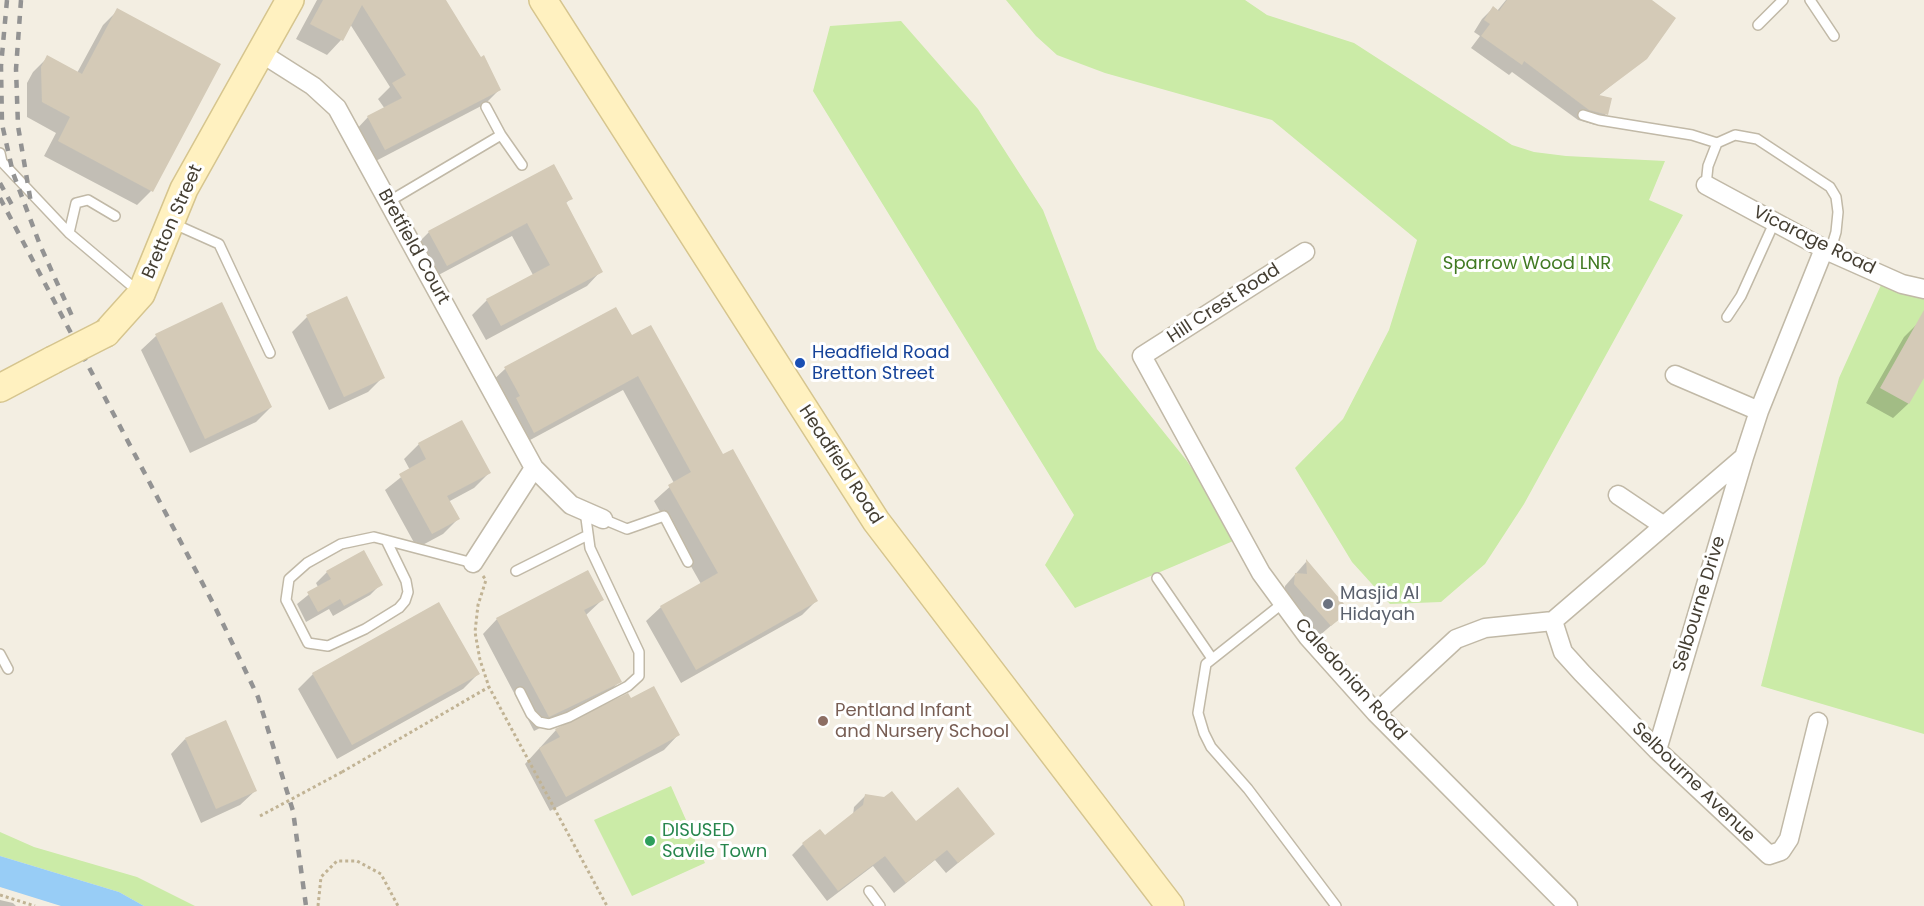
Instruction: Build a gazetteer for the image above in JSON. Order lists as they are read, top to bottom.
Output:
{
  "streets": {
    "street": [
      "Bretton Street",
      "Vicarage Road",
      "Bretfield Court",
      "Hill Crest Road",
      "Headfield Road",
      "Selbourne Drive",
      "Caledonian Road",
      "Selbourne Avenue"
    ]
  },
  "crossings": [
    ["Bretton Street", "Bretfield Court"],
    ["Vicarage Road", "Selbourne Drive"],
    ["Hill Crest Road", "Caledonian Road"],
    ["Selbourne Drive", "Selbourne Avenue"]
  ],
  "parks": ["Sparrow Wood LNR"],
  "places": [
    "Headfield Road Bretton Street",
    "Masjid Al Hidayah",
    "Pentland Infant and Nursery School",
    "DISUSED Savile Town"
  ]
}
